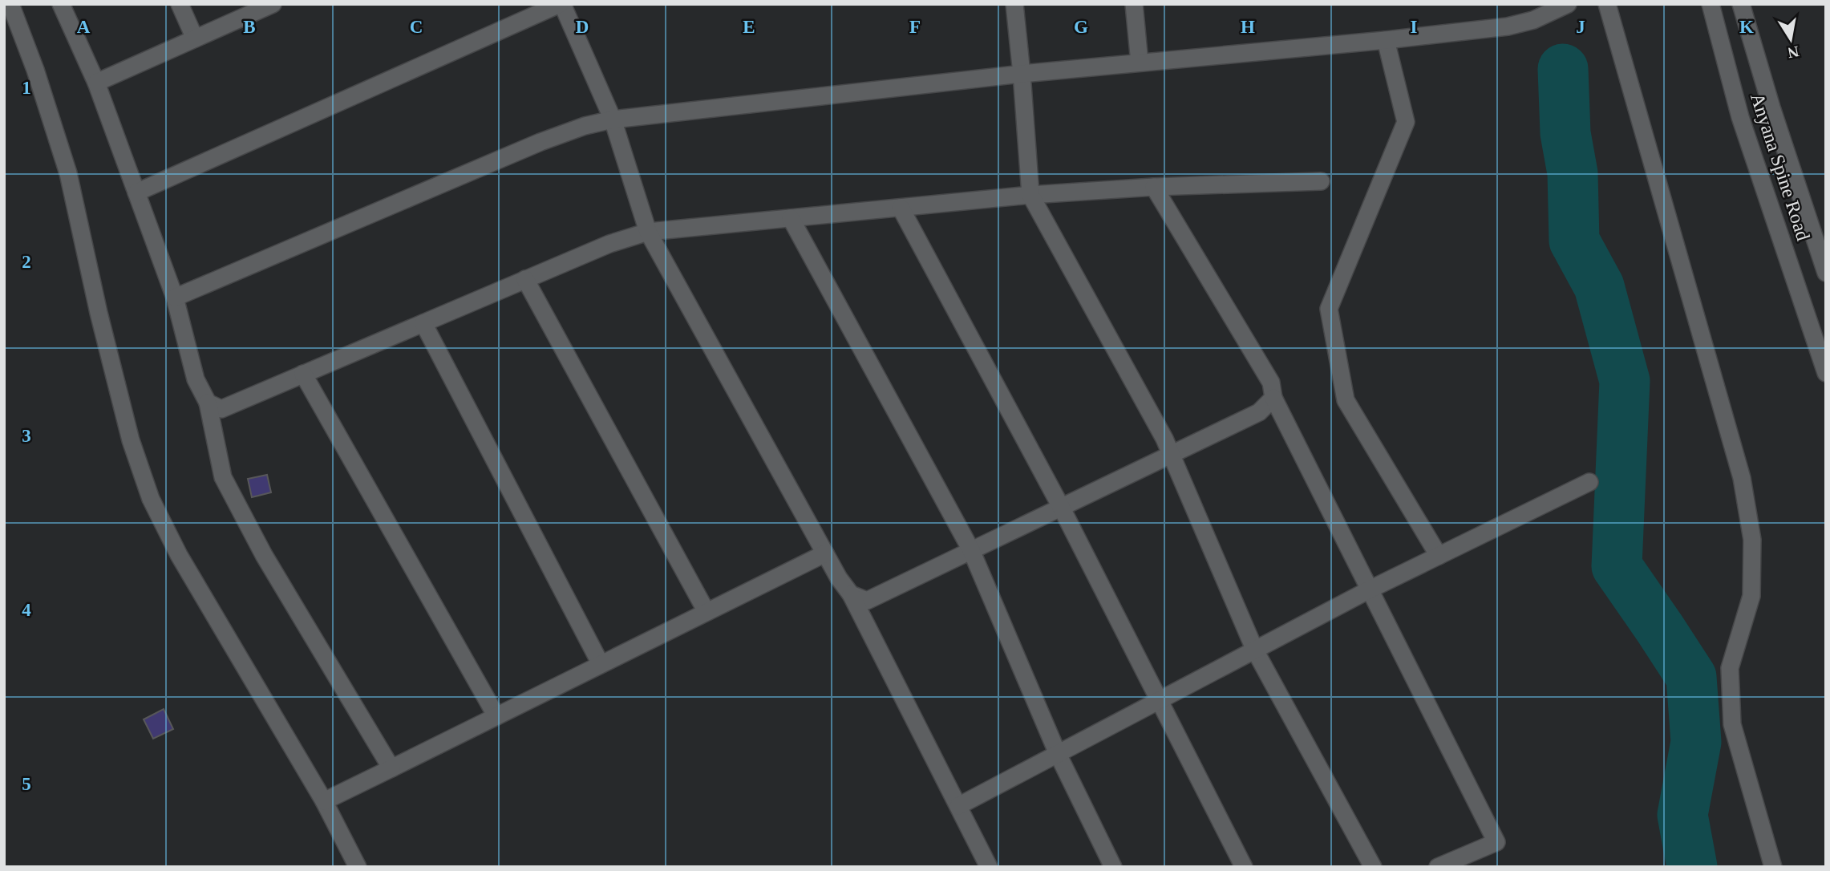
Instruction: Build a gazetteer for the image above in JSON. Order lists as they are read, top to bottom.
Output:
{
  "streets": {
    "street": ["Anyana Spine Road"]
  },
  "north": "bottom",
  "grid": {
    "columns": [
      "A",
      "B",
      "C",
      "D",
      "E",
      "F",
      "G",
      "H",
      "I",
      "J",
      "K"
    ],
    "rows": [
      "1",
      "2",
      "3",
      "4",
      "5"
    ]
  }
}
